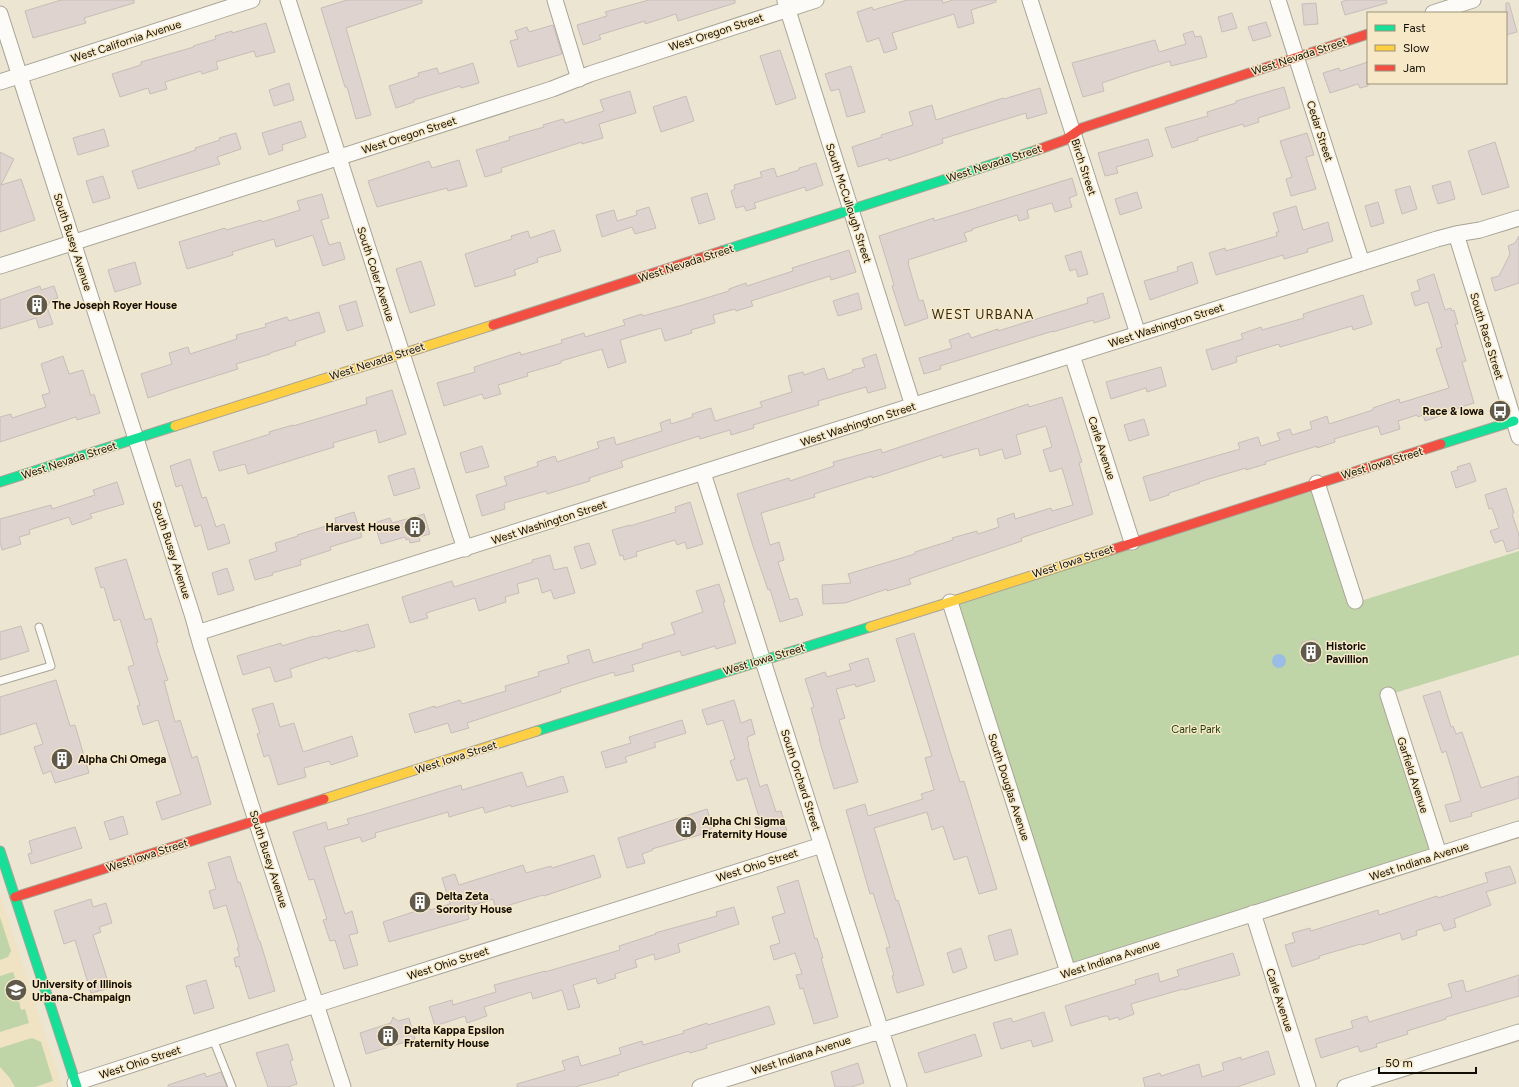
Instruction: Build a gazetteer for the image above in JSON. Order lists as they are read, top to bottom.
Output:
{
  "streets": {
    "street": [
      "West Oregon Street",
      "West California Avenue",
      "West Nevada Street",
      "Cedar Street",
      "Birch Street",
      "South McCullough Street",
      "South Busey Avenue",
      "South Coler Avenue",
      "West Washington Street",
      "South Race Street",
      "Carle Avenue",
      "West Iowa Street",
      "Garfield Avenue",
      "South Orchard Street",
      "South Douglas Avenue",
      "West Indiana Avenue",
      "West Ohio Street"
    ]
  },
  "crossings": [
    ["West Oregon Street", "South McCullough Street"],
    ["West Oregon Street", "South Busey Avenue"],
    ["West Oregon Street", "South Coler Avenue"],
    ["West California Avenue", "South Busey Avenue"],
    ["West Nevada Street", "Cedar Street"],
    ["West Nevada Street", "Birch Street"],
    ["West Nevada Street", "South McCullough Street"],
    ["West Nevada Street", "South Busey Avenue"],
    ["West Nevada Street", "South Coler Avenue"],
    ["Cedar Street", "West Washington Street"],
    ["Birch Street", "West Washington Street"],
    ["South McCullough Street", "West Washington Street"],
    ["South Busey Avenue", "West Washington Street"],
    ["South Busey Avenue", "West Iowa Street"],
    ["South Busey Avenue", "West Ohio Street"],
    ["South Coler Avenue", "West Washington Street"],
    ["West Washington Street", "South Race Street"],
    ["West Washington Street", "Carle Avenue"],
    ["West Washington Street", "South Orchard Street"],
    ["South Race Street", "West Iowa Street"],
    ["Carle Avenue", "West Iowa Street"],
    ["Carle Avenue", "West Indiana Avenue"],
    ["West Iowa Street", "South Orchard Street"],
    ["West Iowa Street", "South Douglas Avenue"],
    ["Garfield Avenue", "West Indiana Avenue"],
    ["South Orchard Street", "West Indiana Avenue"],
    ["South Orchard Street", "West Ohio Street"],
    ["South Douglas Avenue", "West Indiana Avenue"]
  ],
  "districts": ["WEST URBANA"],
  "parks": ["Carle Park"],
  "places": {
    "building": [
      "The Joseph Royer House",
      "Harvest House",
      "Historic Pavillion",
      "Alpha Chi Omega",
      "Alpha Chi Sigma Fraternity House",
      "Delta Zeta Sorority House",
      "Delta Kappa Epsilon Fraternity House"
    ],
    "bus stop": ["Race & Iowa"],
    "school or university": ["University of Illinois Urbana-Champaign"]
  },
  "legend": ["Fast", "Slow", "Jam"],
  "scale_bar": "50 m"
}
